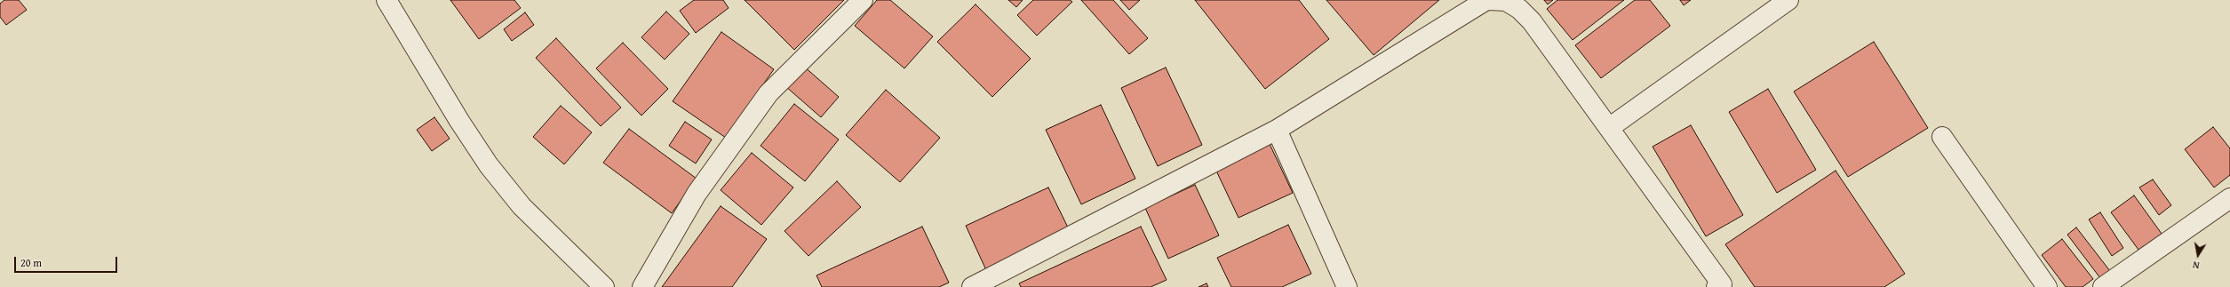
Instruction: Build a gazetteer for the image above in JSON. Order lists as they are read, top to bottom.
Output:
{
  "scale_bar": "20 m",
  "north": "bottom"
}
